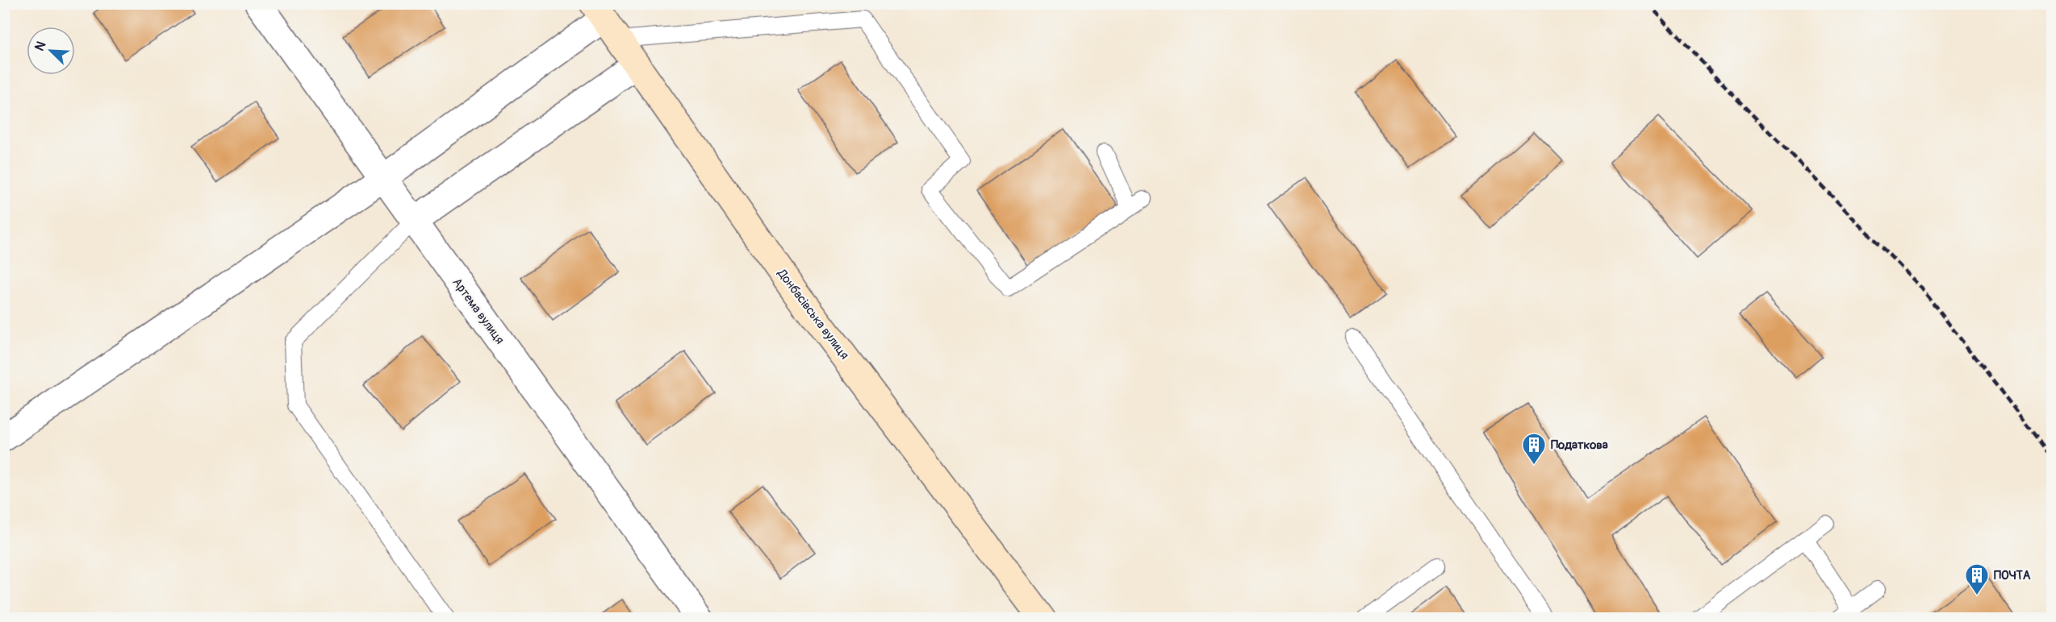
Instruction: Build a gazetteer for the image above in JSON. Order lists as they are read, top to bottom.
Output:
{
  "streets": {
    "street": ["Артема вулиця", "Донбасівська вулиця"]
  },
  "places": {
    "building": ["Податкова", "ПОЧТА"]
  },
  "north": "top left"
}
